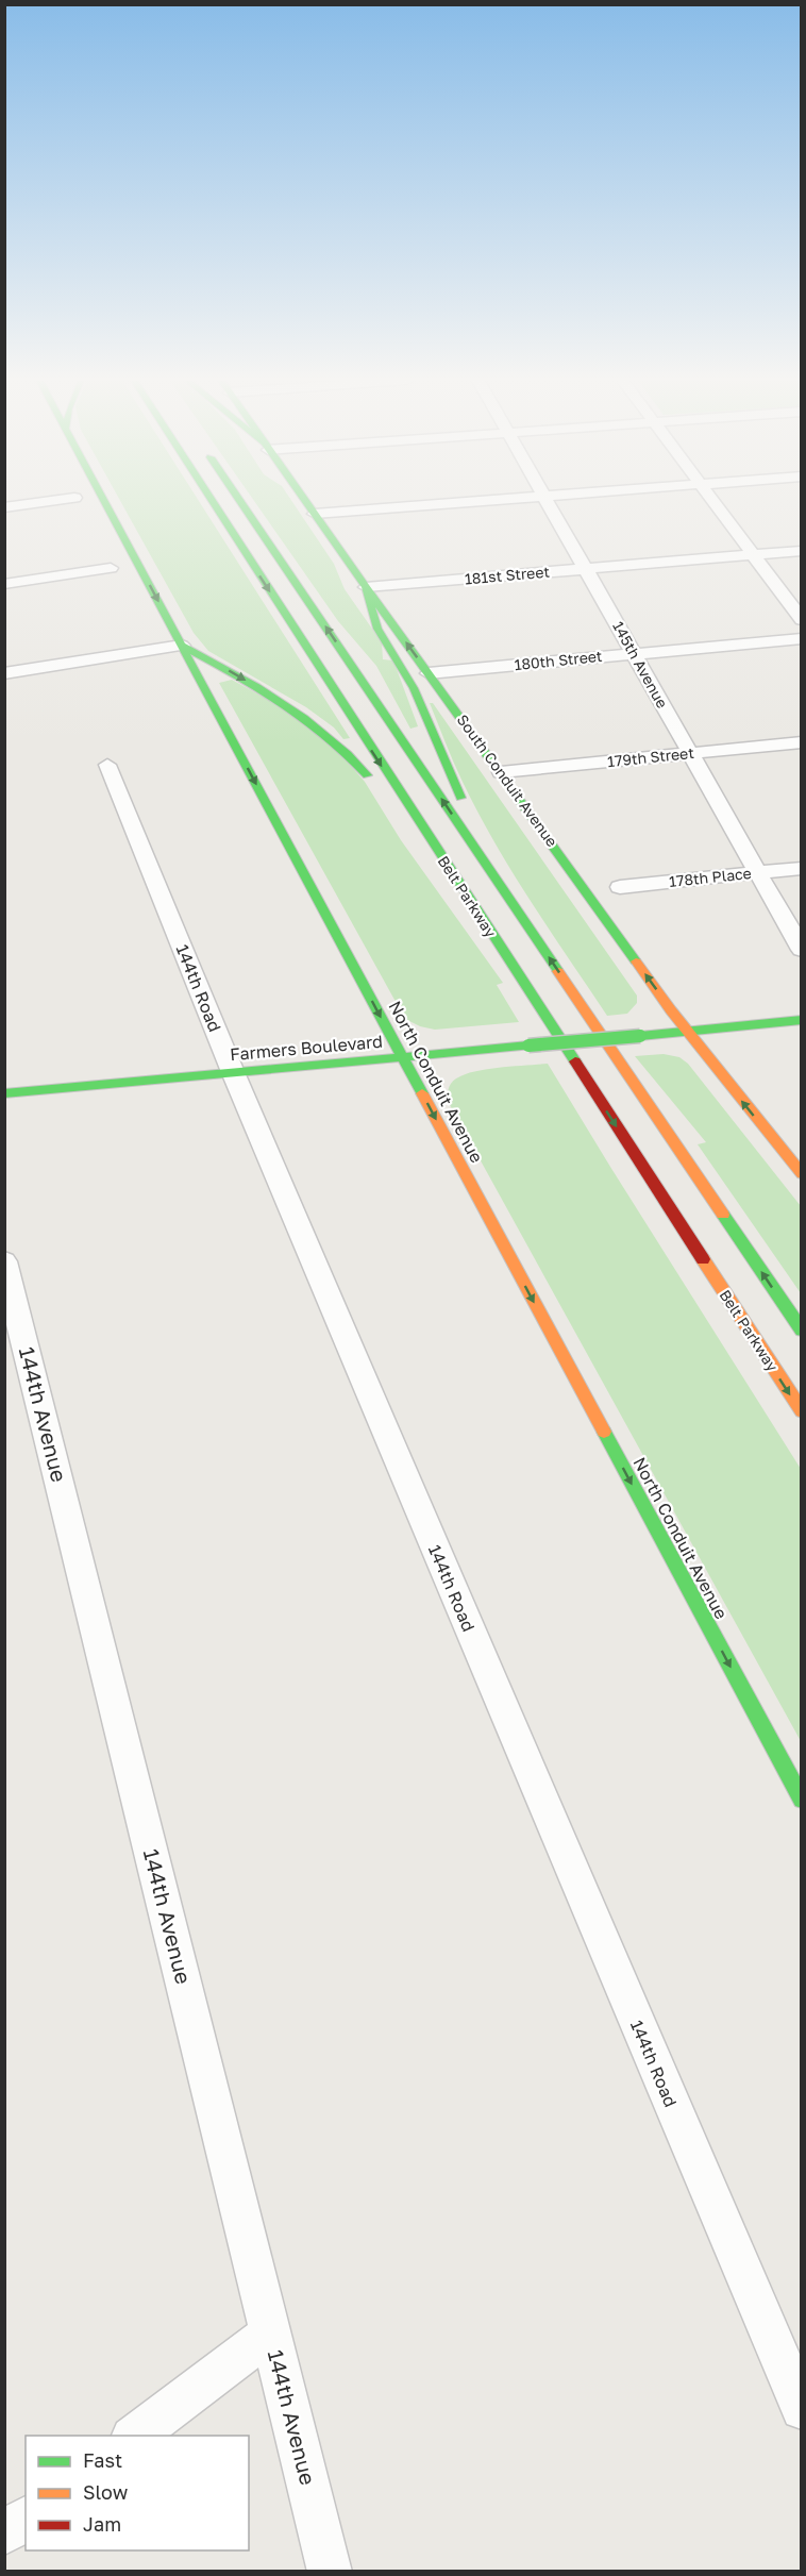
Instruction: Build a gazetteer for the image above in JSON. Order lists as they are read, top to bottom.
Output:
{
  "streets": {
    "main road": [
      "South Conduit Avenue",
      "Belt Parkway",
      "Farmers Boulevard",
      "North Conduit Avenue"
    ],
    "street": [
      "181st Street",
      "180th Street",
      "145th Avenue",
      "179th Street",
      "178th Place",
      "144th Road",
      "144th Avenue"
    ]
  },
  "crossings": [
    ["181st Street", "145th Avenue"],
    ["181st Street", "South Conduit Avenue"],
    ["180th Street", "145th Avenue"],
    ["180th Street", "South Conduit Avenue"],
    ["145th Avenue", "179th Street"],
    ["145th Avenue", "178th Place"],
    ["179th Street", "South Conduit Avenue"],
    ["South Conduit Avenue", "Farmers Boulevard"],
    ["144th Road", "Farmers Boulevard"],
    ["Farmers Boulevard", "North Conduit Avenue"]
  ],
  "one_way": ["North Conduit Avenue"],
  "legend": ["Fast", "Slow", "Jam"]
}
